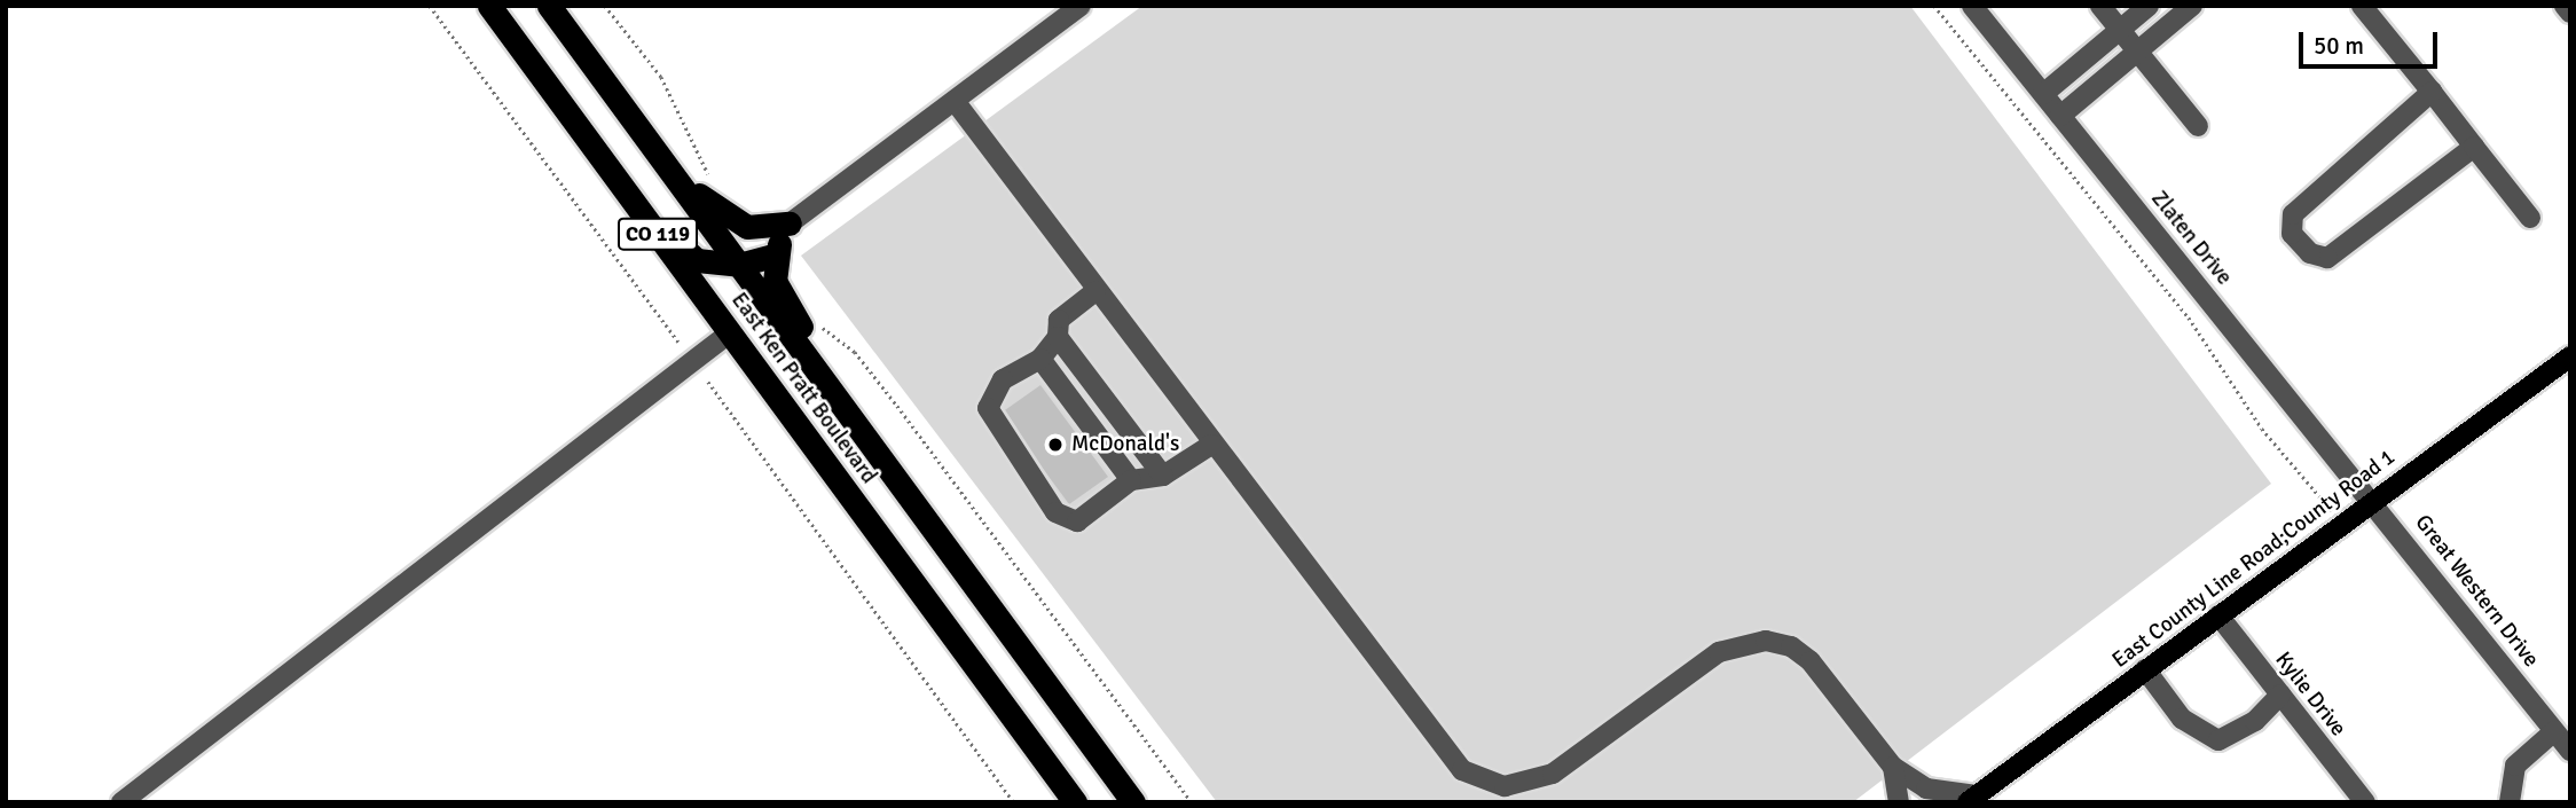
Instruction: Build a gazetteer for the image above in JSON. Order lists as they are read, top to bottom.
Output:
{
  "streets": {
    "highway": ["CO 119", "East Ken Pratt Boulevard"],
    "main road": ["East County Line Road;County Road 1"],
    "street": ["Zlaten Drive", "Great Western Drive", "Kylie Drive"]
  },
  "crossings": [
    ["Zlaten Drive", "East County Line Road;County Road 1"],
    ["Zlaten Drive", "Great Western Drive"],
    ["East County Line Road;County Road 1", "Great Western Drive"],
    ["East County Line Road;County Road 1", "Kylie Drive"]
  ],
  "places": ["McDonald's"],
  "scale_bar": "50 m"
}
